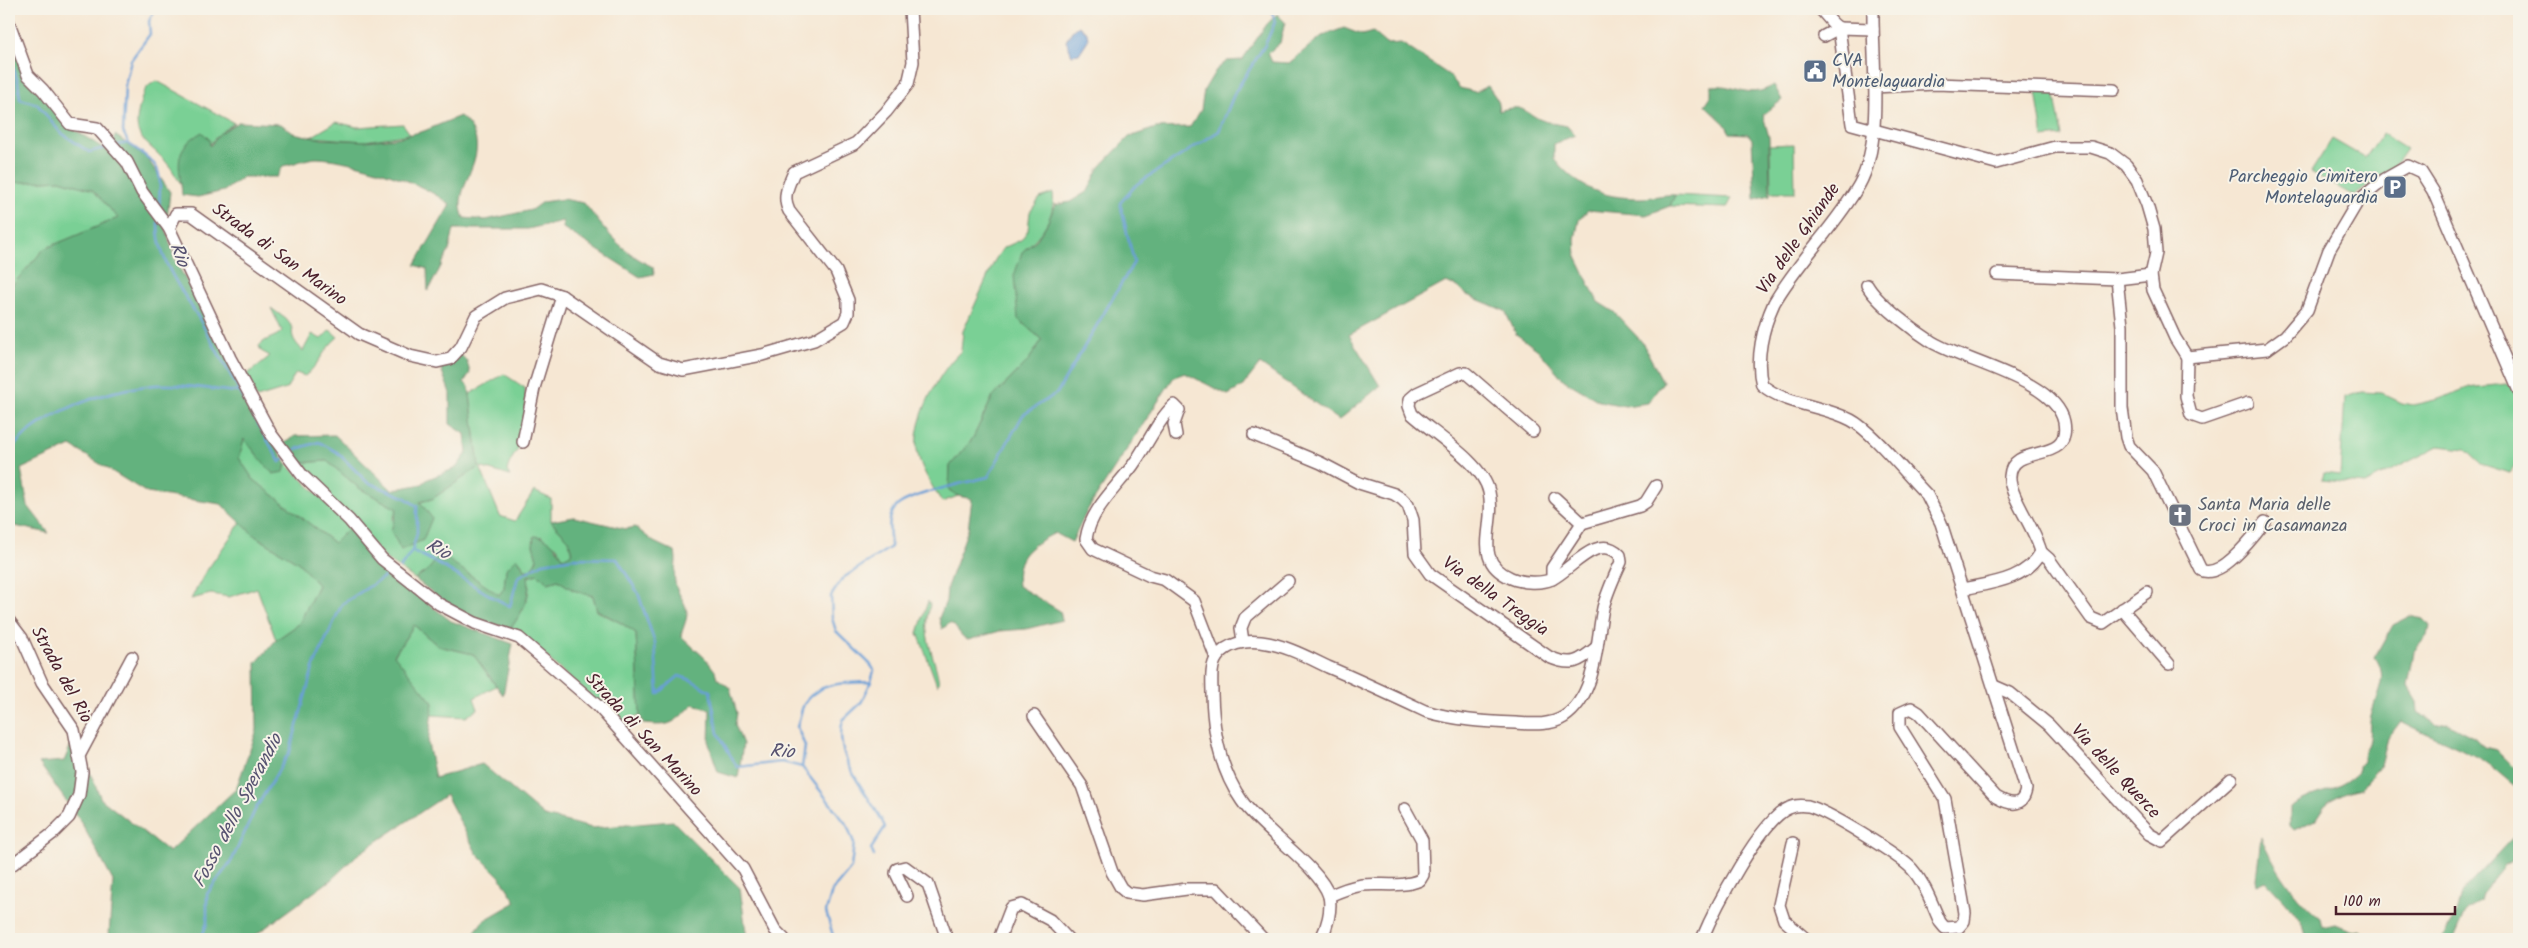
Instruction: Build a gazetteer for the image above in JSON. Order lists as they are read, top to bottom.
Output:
{
  "streets": {
    "street": [
      "Via delle Ghiande",
      "Strada di San Marino",
      "Via della Treggia",
      "Strada del Rio",
      "Via delle Querce"
    ]
  },
  "crossings": [
    ["Via delle Ghiande", "Via delle Querce"]
  ],
  "water": ["Rio", "Fosso dello Sperandio"],
  "places": {
    "public building": ["CVA Montelaguardia"],
    "parking": ["Parcheggio Cimitero Montelaguardia"],
    "church": ["Santa Maria delle Croci in Casamanza"]
  },
  "scale_bar": "100 m"
}
